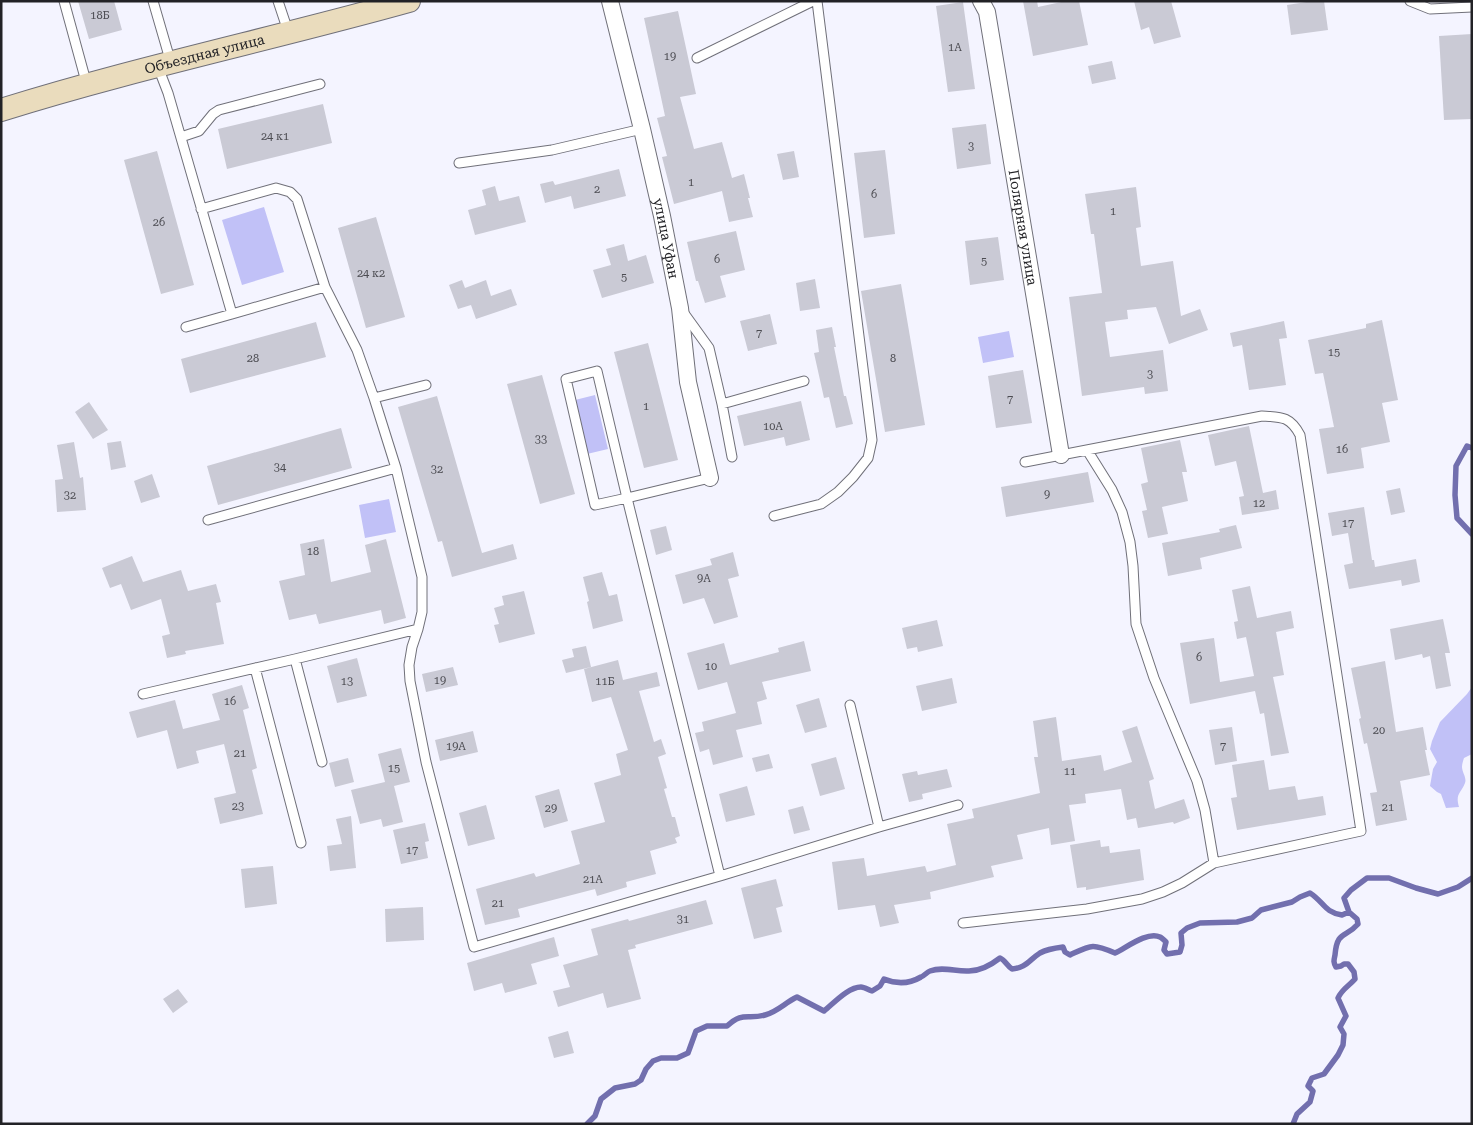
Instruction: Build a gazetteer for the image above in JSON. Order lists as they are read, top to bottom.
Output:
{
  "streets": {
    "main road": ["Объездная улица"],
    "street": ["Полярная улица", "улица Уфан"]
  },
  "house_numbers": [
    "18Б",
    "1А",
    "19",
    "24 к1",
    "3",
    "1",
    "2",
    "6",
    "1",
    "26",
    "6",
    "5",
    "24 к2",
    "5",
    "7",
    "15",
    "28",
    "8",
    "3",
    "7",
    "1",
    "10А",
    "33",
    "16",
    "34",
    "32",
    "9",
    "32",
    "12",
    "17",
    "18",
    "9А",
    "6",
    "10",
    "19",
    "13",
    "11Б",
    "16",
    "20",
    "19А",
    "7",
    "21",
    "15",
    "11",
    "23",
    "21",
    "29",
    "17",
    "21А",
    "21",
    "31"
  ]
}
